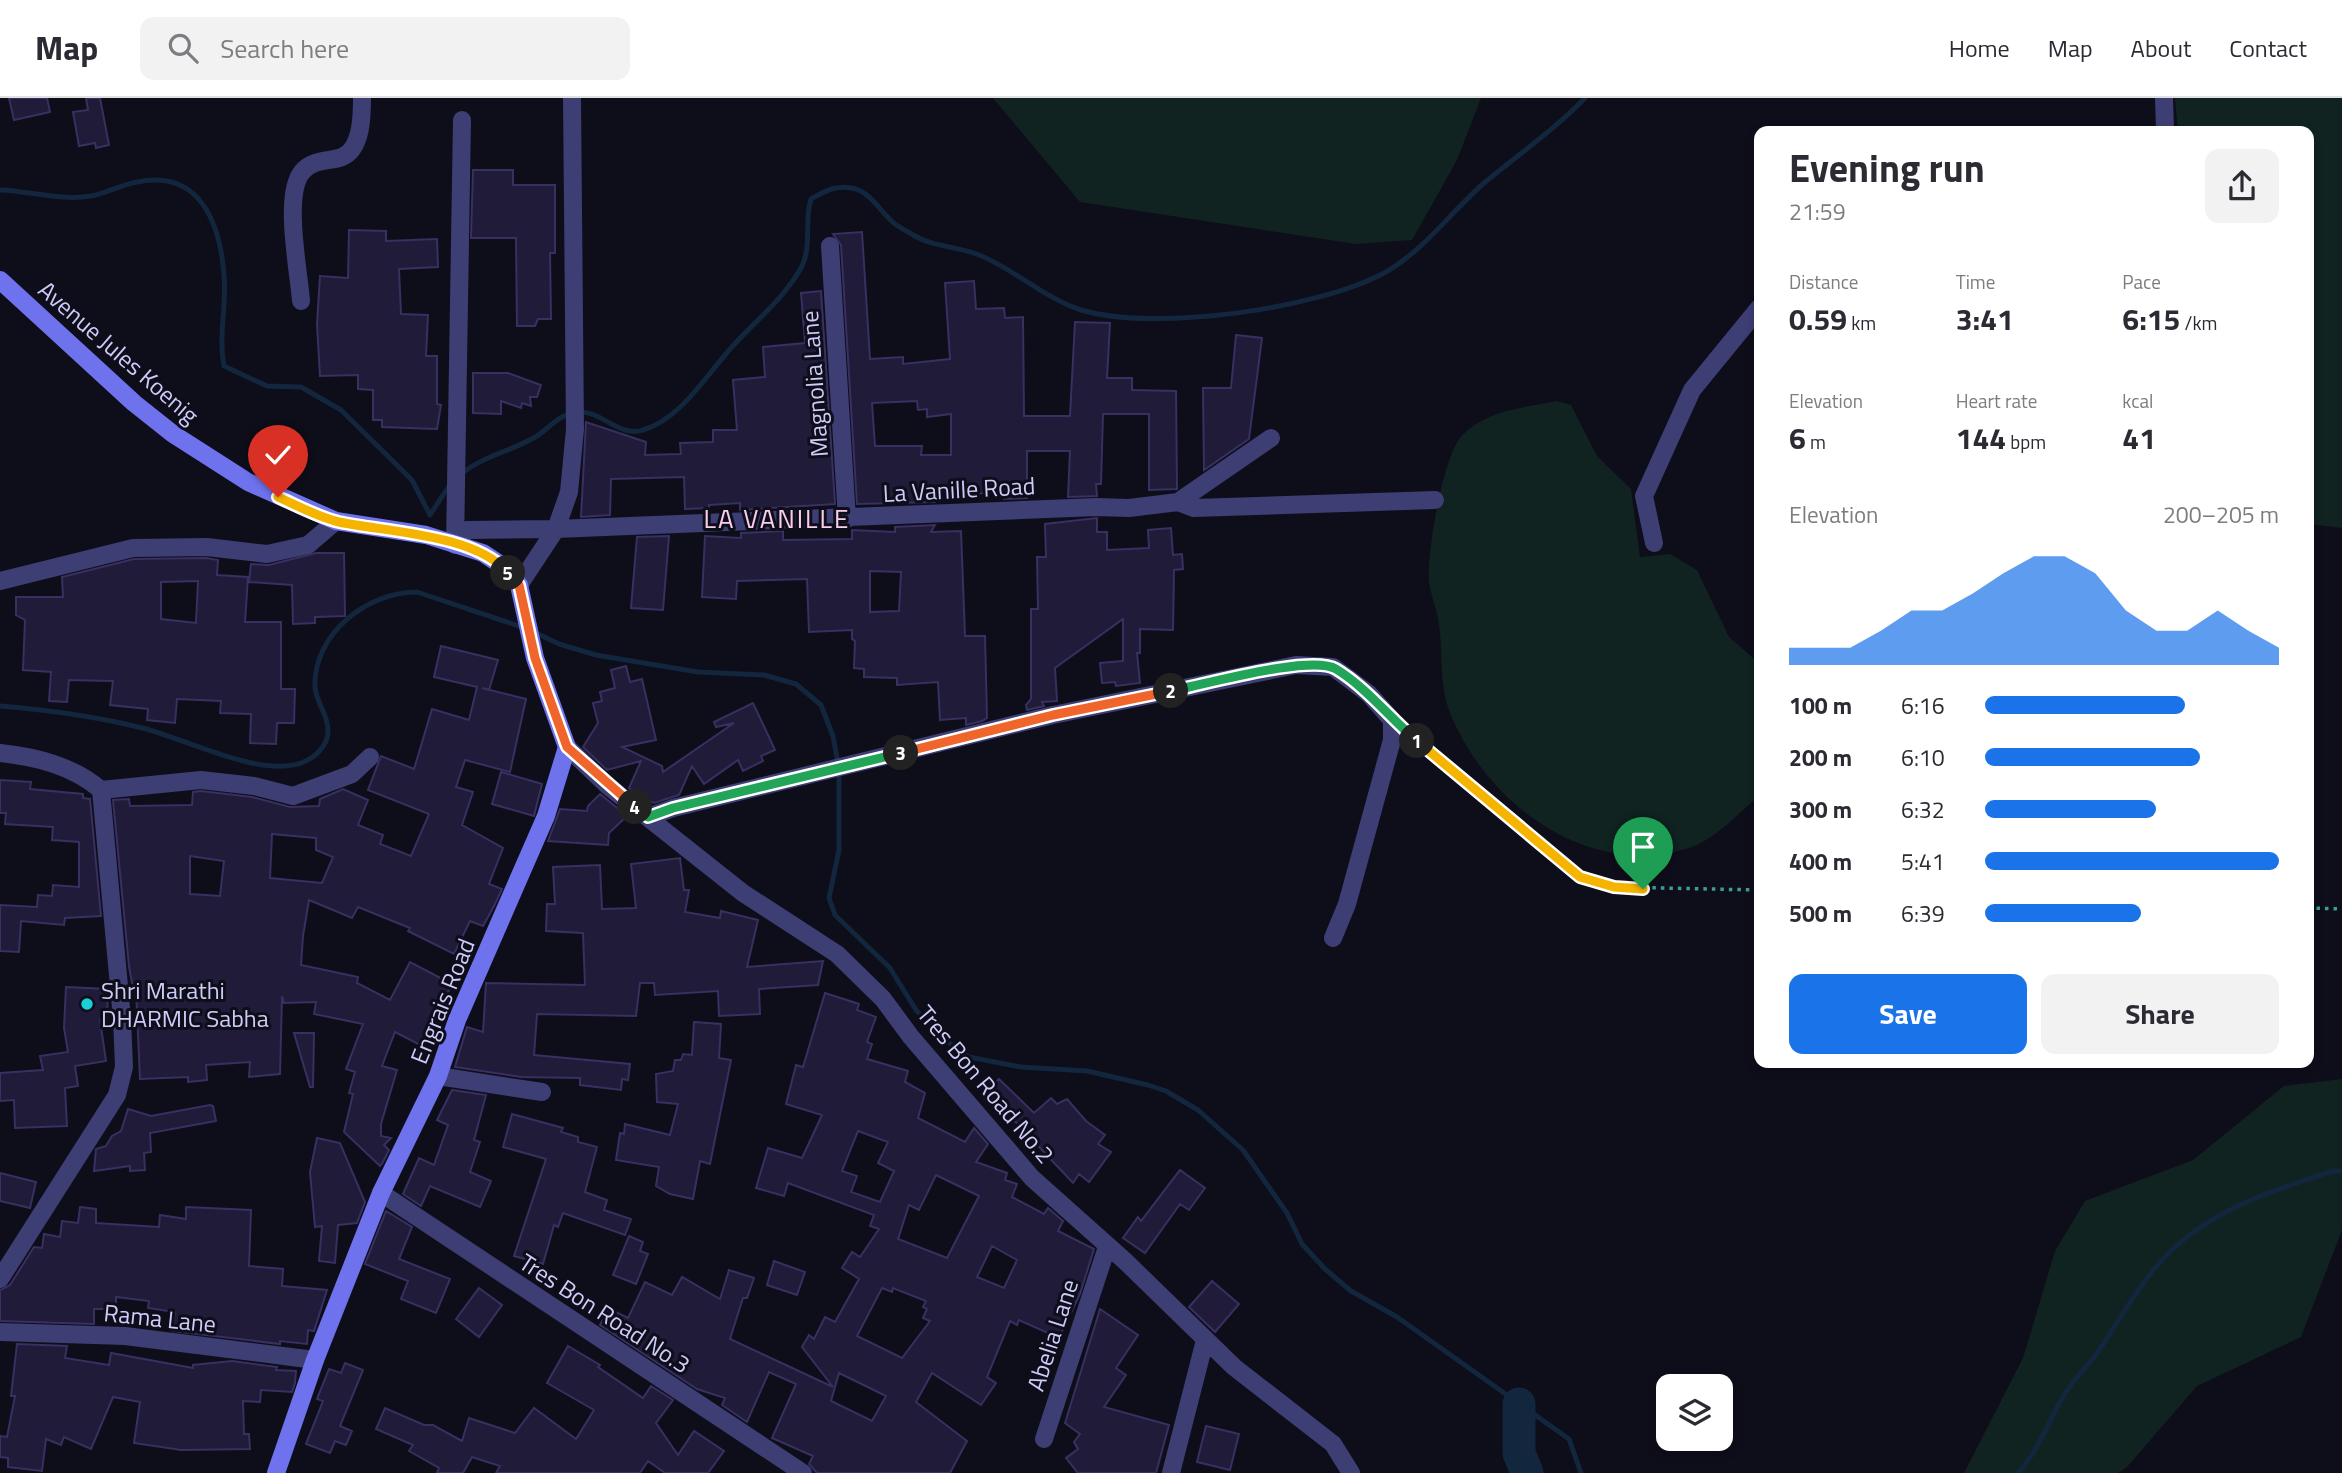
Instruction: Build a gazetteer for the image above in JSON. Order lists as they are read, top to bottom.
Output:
{
  "streets": {
    "street": [
      "Avenue Jules Koenig",
      "Magnolia Lane",
      "La Vanille Road",
      "Engrais Road",
      "Tres Bon Road No.2",
      "Tres Bon Road No.3",
      "Rama Lane",
      "Abelia Lane"
    ]
  },
  "crossings": [
    ["Avenue Jules Koenig", "La Vanille Road"],
    ["Magnolia Lane", "La Vanille Road"],
    ["Engrais Road", "Tres Bon Road No.2"],
    ["Engrais Road", "Tres Bon Road No.3"],
    ["Engrais Road", "Rama Lane"],
    ["Tres Bon Road No.2", "Abelia Lane"]
  ],
  "districts": ["LA VANILLE"],
  "places": ["Shri Marathi DHARMIC Sabha"],
  "page": {
    "header": "Map",
    "search": "Search here",
    "nav": [
      "Home",
      "Map",
      "About",
      "Contact"
    ],
    "heading": ["Evening run", "21:59"],
    "stats": [
      ["Distance", "0.59 km"],
      ["Time", "3:41"],
      ["Pace", "6:15 /km"],
      ["Elevation", "6 m"],
      ["Heart rate", "144 bpm"],
      ["kcal", "41"]
    ],
    "chart": ["Elevation", "200–205 m"],
    "pins": [
      "5",
      "2",
      "1",
      "3",
      "4"
    ],
    "list": [
      {
        "name": "100 m",
        "note": "6:16"
      },
      {
        "name": "200 m",
        "note": "6:10"
      },
      {
        "name": "300 m",
        "note": "6:32"
      },
      {
        "name": "400 m",
        "note": "5:41"
      },
      {
        "name": "500 m",
        "note": "6:39"
      }
    ],
    "buttons": ["Save", "Share"]
  }
}
